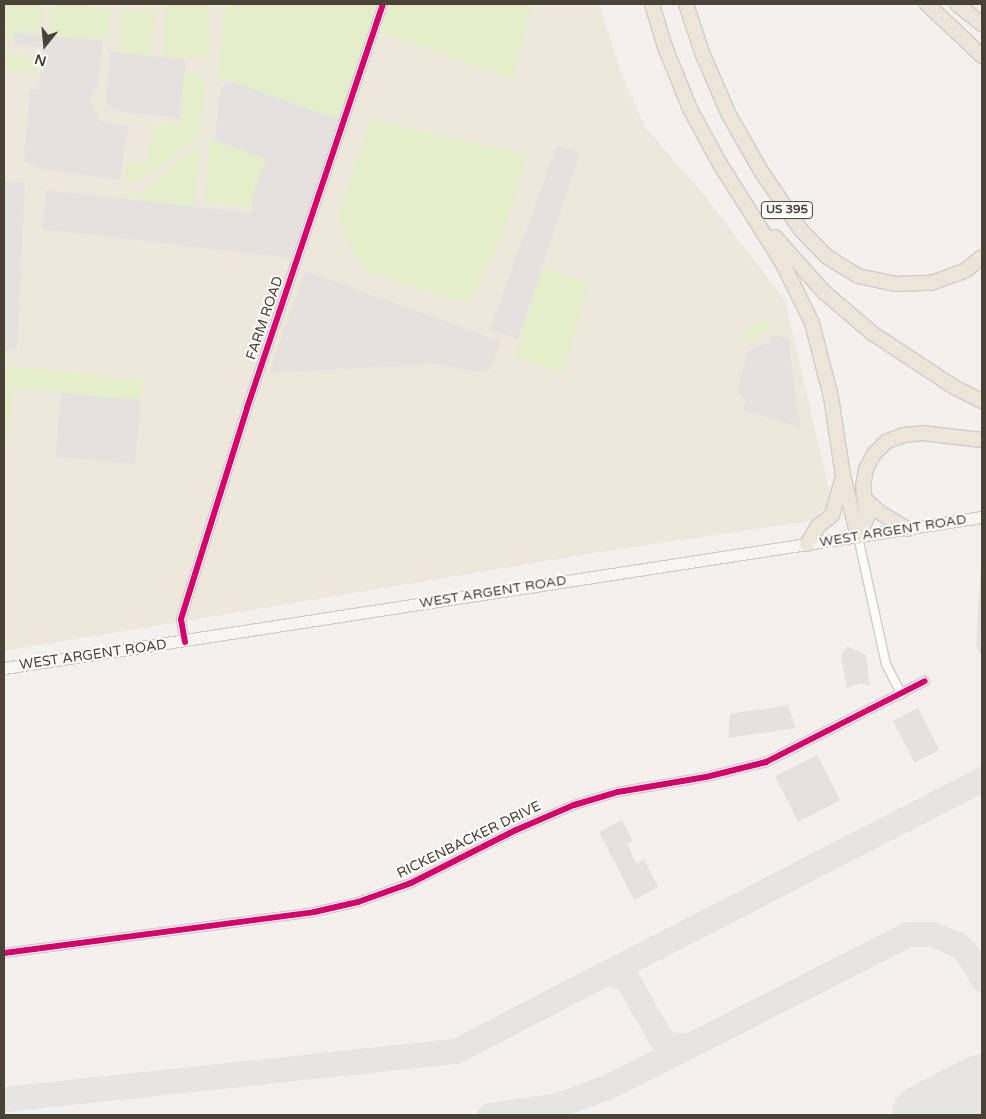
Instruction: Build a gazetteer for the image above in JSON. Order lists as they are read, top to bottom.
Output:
{
  "streets": {
    "highway": ["US 395"],
    "main road": ["WEST ARGENT ROAD"],
    "street": ["FARM ROAD", "RICKENBACKER DRIVE"]
  },
  "crossings": [
    ["FARM ROAD", "WEST ARGENT ROAD"]
  ],
  "north": "bottom"
}
